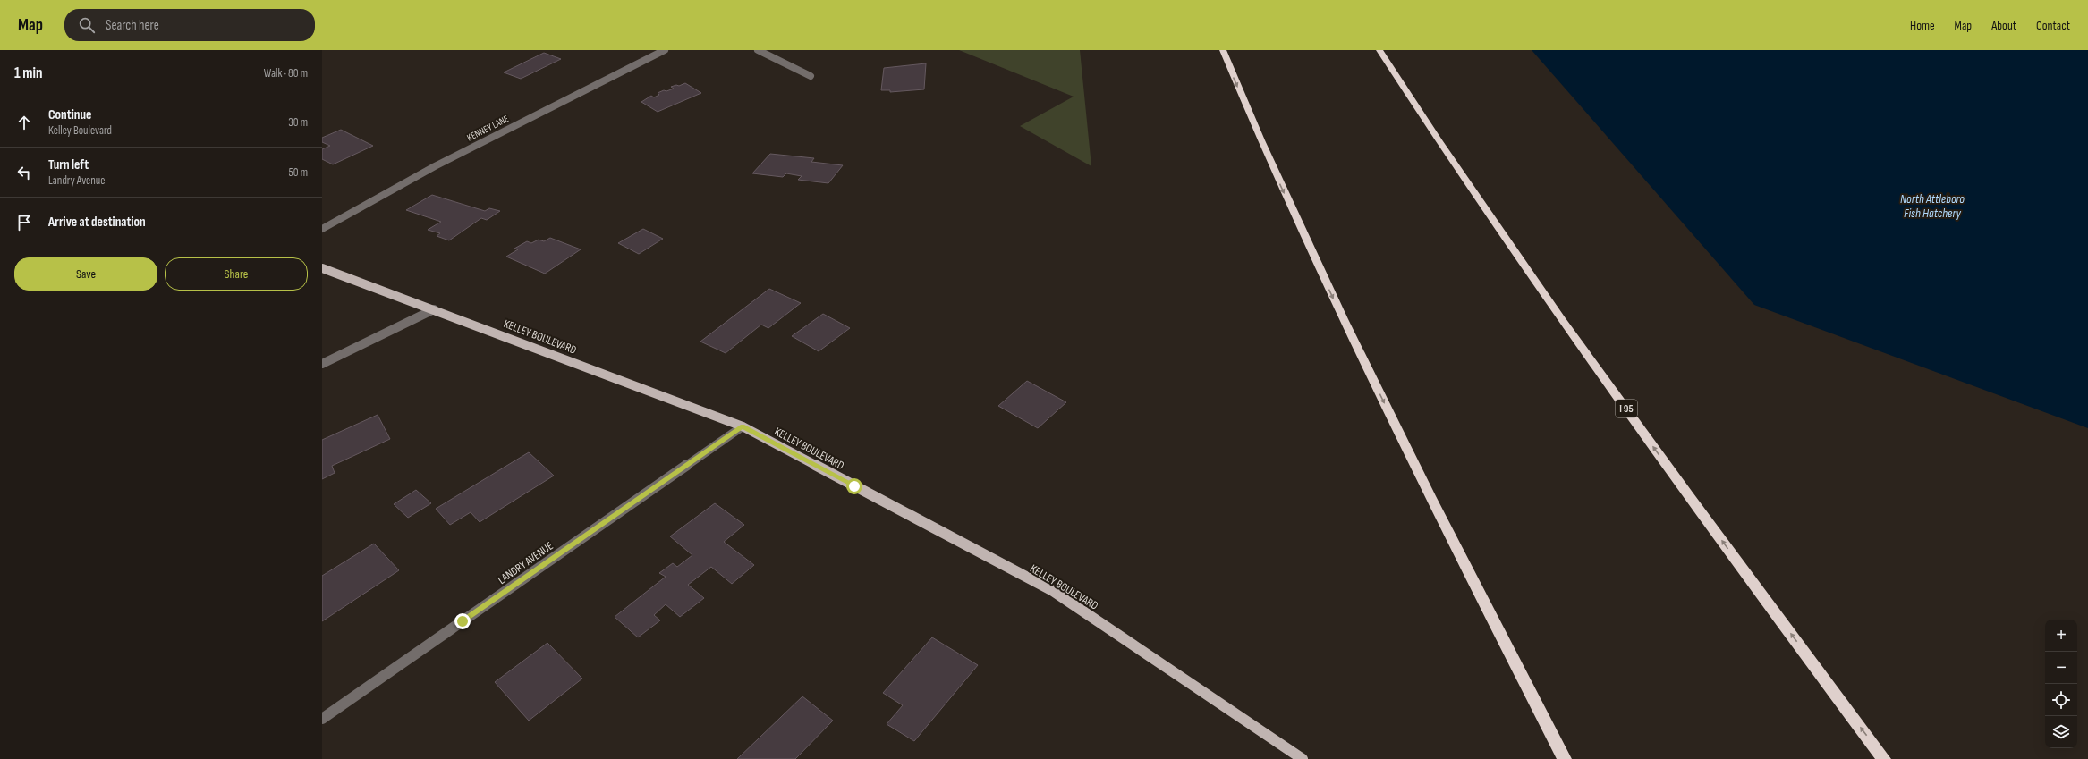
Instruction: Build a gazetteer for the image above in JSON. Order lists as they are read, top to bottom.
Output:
{
  "streets": {
    "highway": ["I 95"],
    "main road": ["KELLEY BOULEVARD"],
    "street": ["KENNEY LANE", "LANDRY AVENUE"]
  },
  "crossings": [
    ["KELLEY BOULEVARD", "LANDRY AVENUE"]
  ],
  "water": ["North Attleboro Fish Hatchery"],
  "page": {
    "header": "Map",
    "search": "Search here",
    "nav": [
      "Home",
      "Map",
      "About",
      "Contact"
    ],
    "heading": ["1 min", "Walk · 80 m"],
    "list": [
      ["Continue", "Kelley Boulevard", "30 m"],
      ["Turn left", "Landry Avenue", "50 m"],
      "Arrive at destination"
    ],
    "buttons": ["Save", "Share"],
    "map_buttons": ["+", "−"]
  }
}
